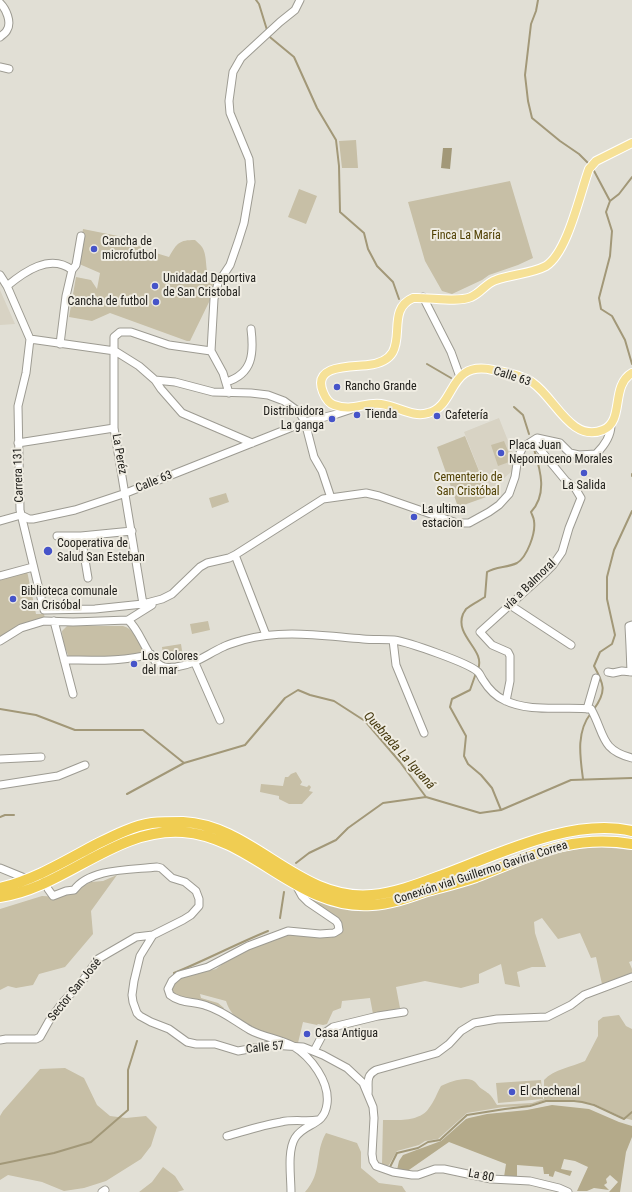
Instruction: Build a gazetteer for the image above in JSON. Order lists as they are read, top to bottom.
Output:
{
  "streets": {
    "highway": ["Conexión vial Guillermo Gaviria Correa"],
    "main road": ["Calle 63"],
    "street": [
      "La Peréz",
      "Carrera 131",
      "vía a Balmoral",
      "Sector San José",
      "Calle 57",
      "La 80"
    ]
  },
  "crossings": [
    ["Calle 63", "La Peréz"],
    ["Calle 63", "Carrera 131"],
    ["Sector San José", "Calle 57"],
    ["Calle 57", "La 80"]
  ],
  "water": ["Quebrada La Iguaná"],
  "parks": ["Finca La María", "Cementerio de San Cristóbal"],
  "places": [
    "Cancha de microfutbol",
    "Unidadad Deportiva de San Cristobal",
    "Cancha de futbol",
    "Rancho Grande",
    "Tienda",
    "Cafetería",
    "Distribuidora La ganga",
    "Placa Juan Nepomuceno Morales",
    "La Salida",
    "La ultima estacion",
    "Cooperativa de Salud San Esteban",
    "Biblioteca comunale San Crisóbal",
    "Los Colores del mar",
    "Casa Antigua",
    "El chechenal"
  ]
}
